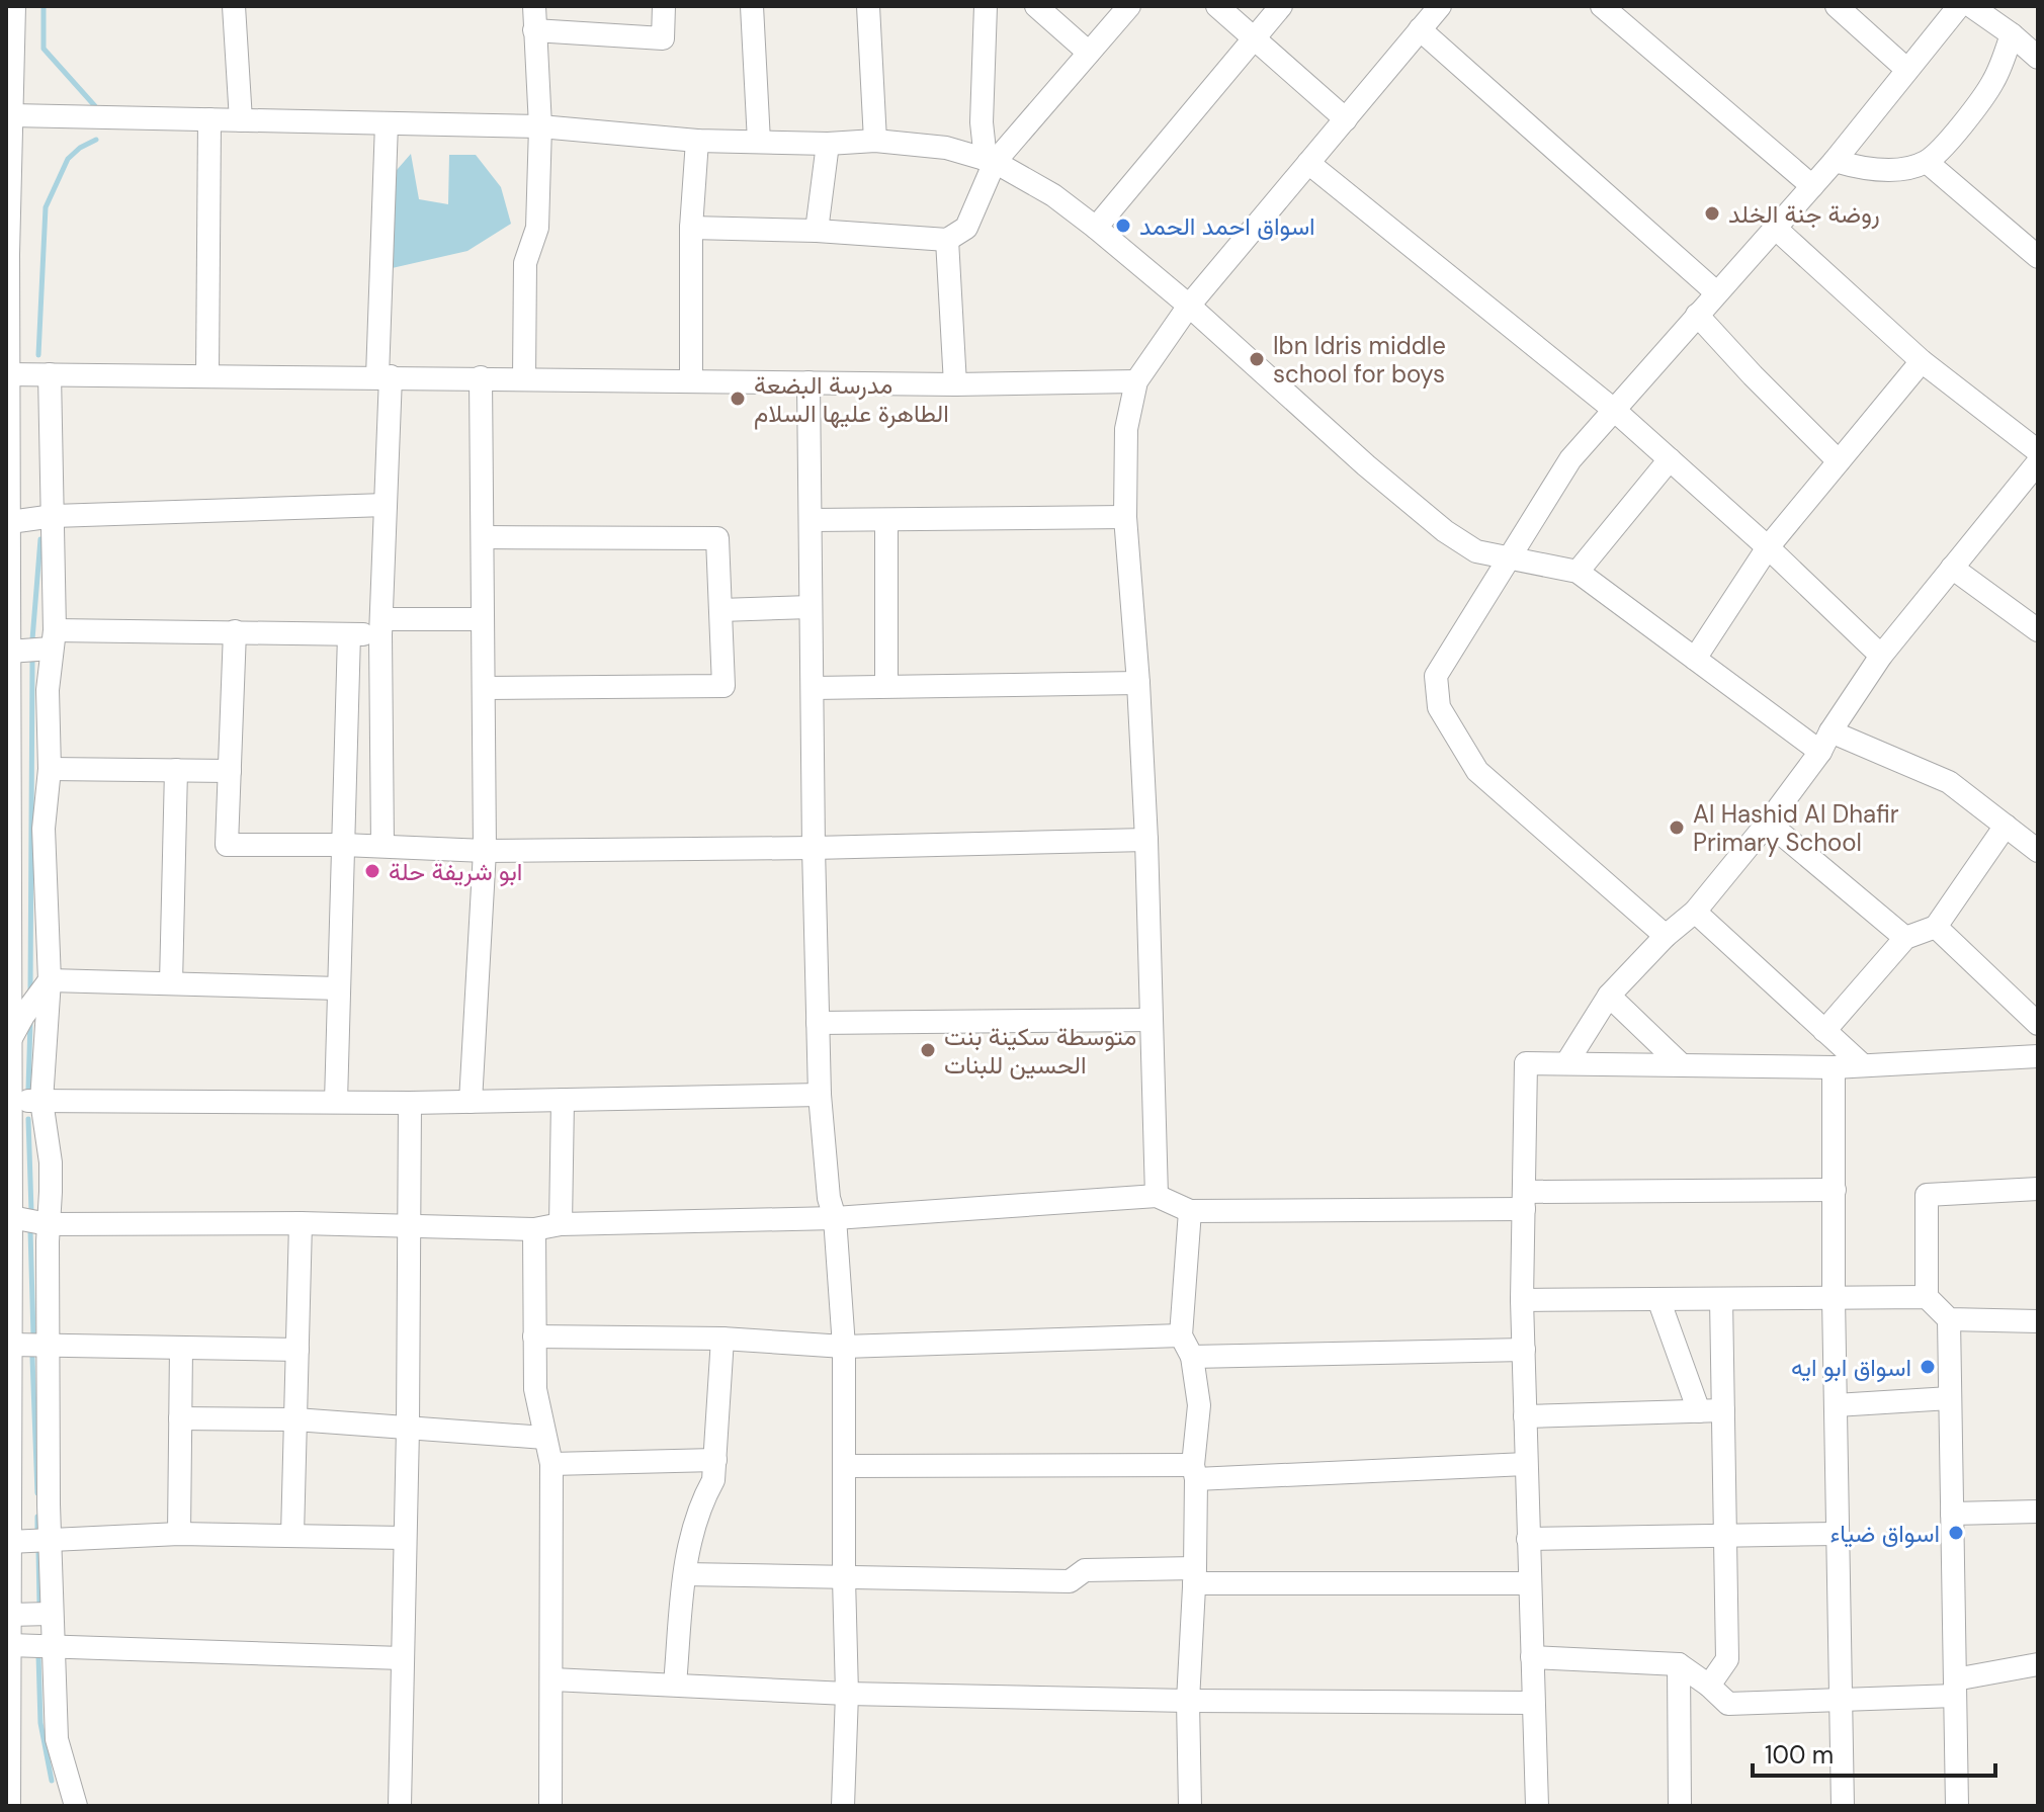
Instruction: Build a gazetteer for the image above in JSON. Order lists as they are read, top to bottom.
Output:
{
  "places": [
    "روضة جنة الخلد",
    "اسواق احمد الحمد",
    "Ibn Idris middle school for boys",
    "مدرسة البضعة الطاهرة عليها السلام",
    "Al Hashid Al Dhafir Primary School",
    "ابو شريفة حلة",
    "متوسطة سكينة بنت الحسين للبنات",
    "اسواق ابو ايه",
    "اسواق ضياء"
  ],
  "scale_bar": "100 m"
}
